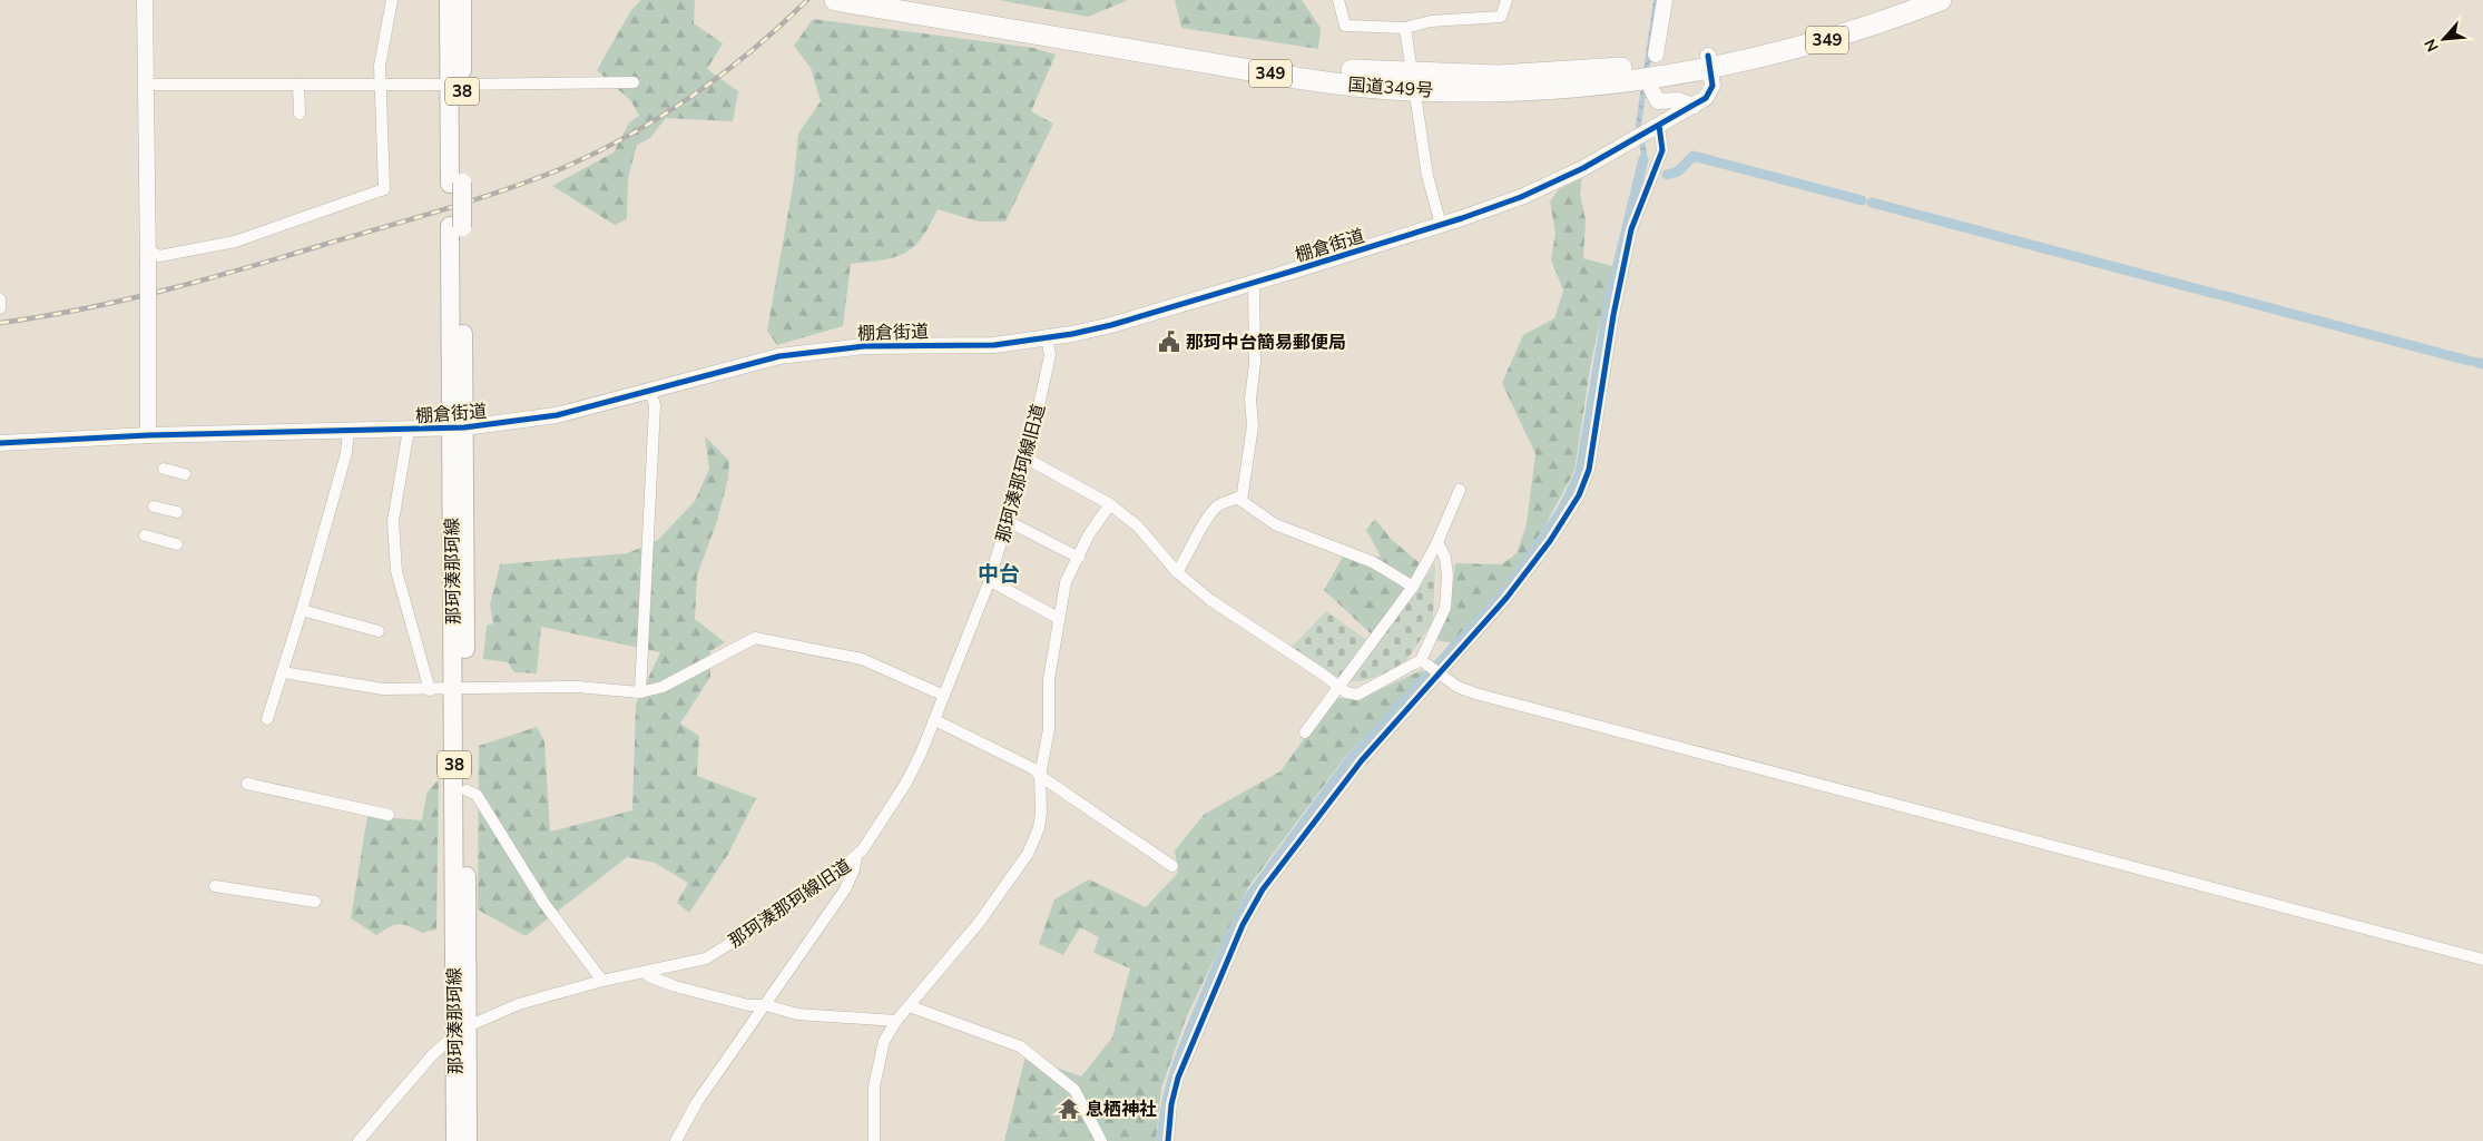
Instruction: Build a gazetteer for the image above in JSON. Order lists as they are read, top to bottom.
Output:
{
  "streets": {
    "highway": ["349", "国道349号"],
    "main road": ["38", "那珂湊那珂線"],
    "street": ["棚倉街道", "那珂湊那珂線旧道"]
  },
  "crossings": [
    ["国道349号", "棚倉街道"],
    ["棚倉街道", "那珂湊那珂線旧道"],
    ["棚倉街道", "那珂湊那珂線"],
    ["那珂湊那珂線旧道", "那珂湊那珂線"]
  ],
  "districts": ["中台"],
  "places": {
    "public building": ["那珂中台簡易郵便局"],
    "temple": ["息栖神社"]
  },
  "north": "bottom left"
}
